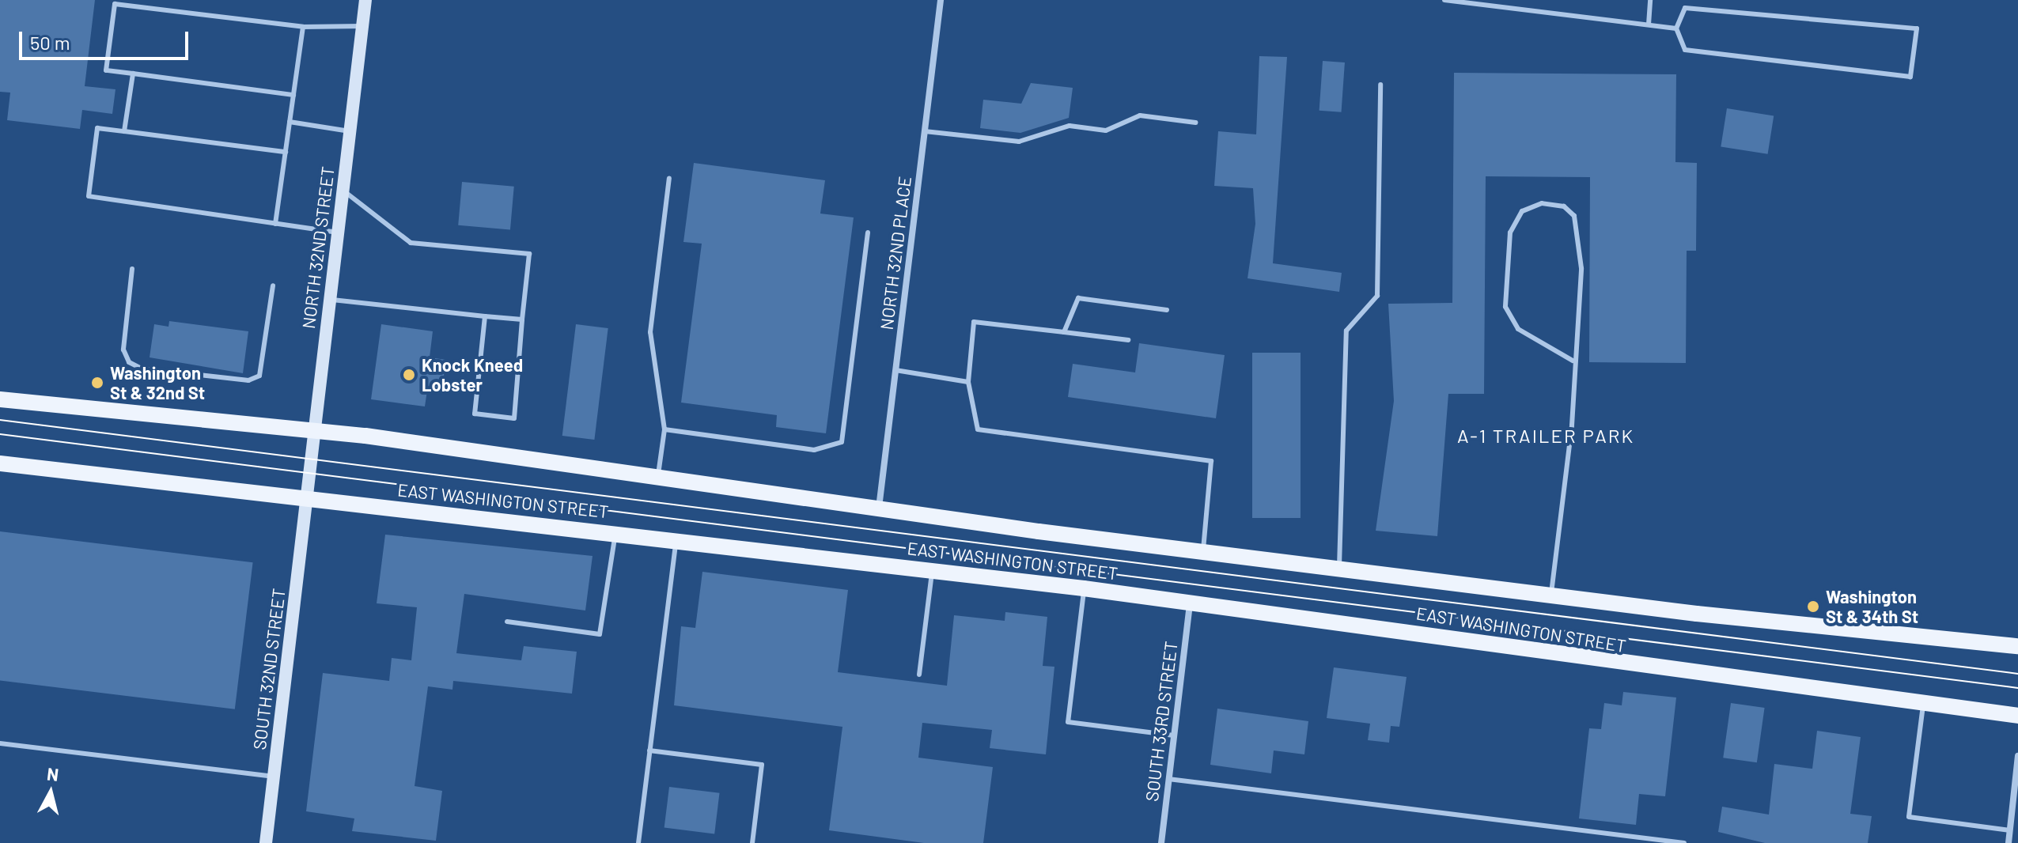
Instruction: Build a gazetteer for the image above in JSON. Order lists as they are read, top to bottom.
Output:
{
  "streets": {
    "main road": ["NORTH 32ND STREET", "EAST WASHINGTON STREET", "SOUTH 32ND STREET"],
    "street": ["NORTH 32ND PLACE", "SOUTH 33RD STREET"]
  },
  "crossings": [
    ["NORTH 32ND STREET", "EAST WASHINGTON STREET"],
    ["NORTH 32ND STREET", "SOUTH 32ND STREET"],
    ["NORTH 32ND PLACE", "EAST WASHINGTON STREET"],
    ["EAST WASHINGTON STREET", "SOUTH 32ND STREET"],
    ["EAST WASHINGTON STREET", "SOUTH 33RD STREET"]
  ],
  "districts": ["A-1 TRAILER PARK"],
  "places": ["Knock Kneed Lobster", "Washington St & 32nd St", "Washington St & 34th St"],
  "scale_bar": "50 m",
  "north": "top"
}
